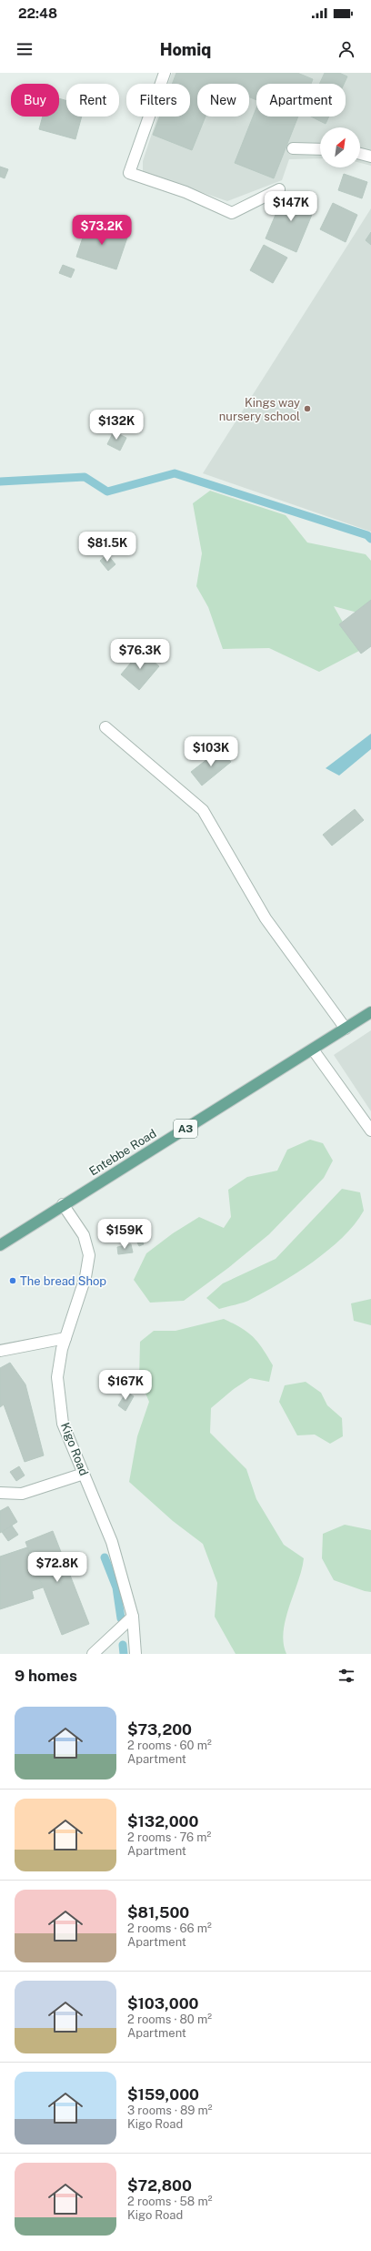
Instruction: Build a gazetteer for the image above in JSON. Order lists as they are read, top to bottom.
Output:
{
  "streets": {
    "main road": ["A3", "Entebbe Road"],
    "street": ["Kigo Road"]
  },
  "crossings": [
    ["Entebbe Road", "Kigo Road"]
  ],
  "places": ["Kings way nursery school", "The bread Shop"],
  "north": "top right",
  "page": {
    "status": "22:48",
    "header": "Homiq",
    "chip": [
      "Buy",
      "Rent",
      "Filters",
      "New",
      "Apartment"
    ],
    "price": [
      "$147K",
      "$73.2K",
      "$132K",
      "$81.5K",
      "$76.3K",
      "$103K",
      "$159K",
      "$167K",
      "$72.8K"
    ],
    "heading": "9 homes",
    "list": [
      {
        "name": "$73,200",
        "note": "2 rooms · 60 m² · Apartment"
      },
      {
        "name": "$132,000",
        "note": "2 rooms · 76 m² · Apartment"
      },
      {
        "name": "$81,500",
        "note": "2 rooms · 66 m² · Apartment"
      },
      {
        "name": "$103,000",
        "note": "2 rooms · 80 m² · Apartment"
      },
      {
        "name": "$159,000",
        "note": "3 rooms · 89 m² · Kigo Road"
      },
      {
        "name": "$72,800",
        "note": "2 rooms · 58 m² · Kigo Road"
      }
    ]
  }
}
